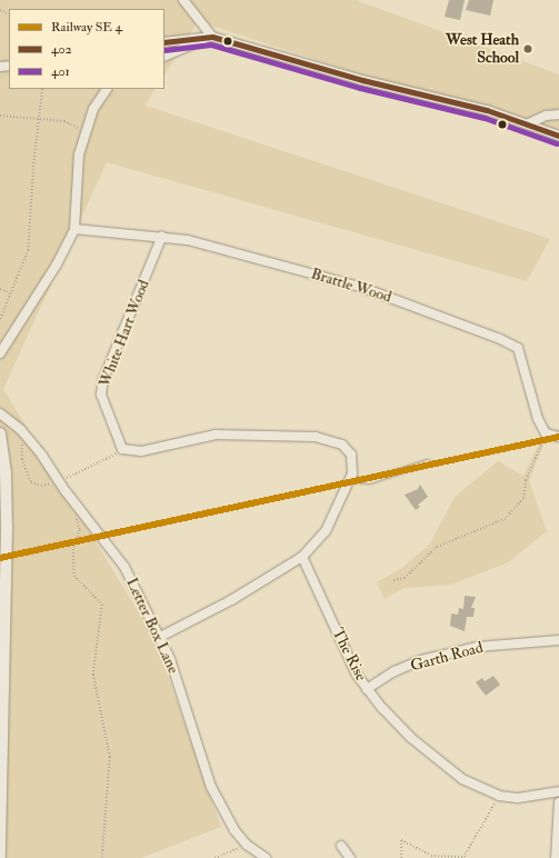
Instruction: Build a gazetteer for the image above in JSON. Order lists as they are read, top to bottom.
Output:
{
  "streets": {
    "street": [
      "Brattle Wood",
      "White Hart Wood",
      "Letter Box Lane",
      "The Rise",
      "Garth Road"
    ]
  },
  "crossings": [
    ["Brattle Wood", "White Hart Wood"],
    ["The Rise", "Garth Road"]
  ],
  "places": ["West Heath School"],
  "lines": ["transit line 402", "transit line 401"],
  "legend": ["Railway SE 4", "402", "401"]
}
